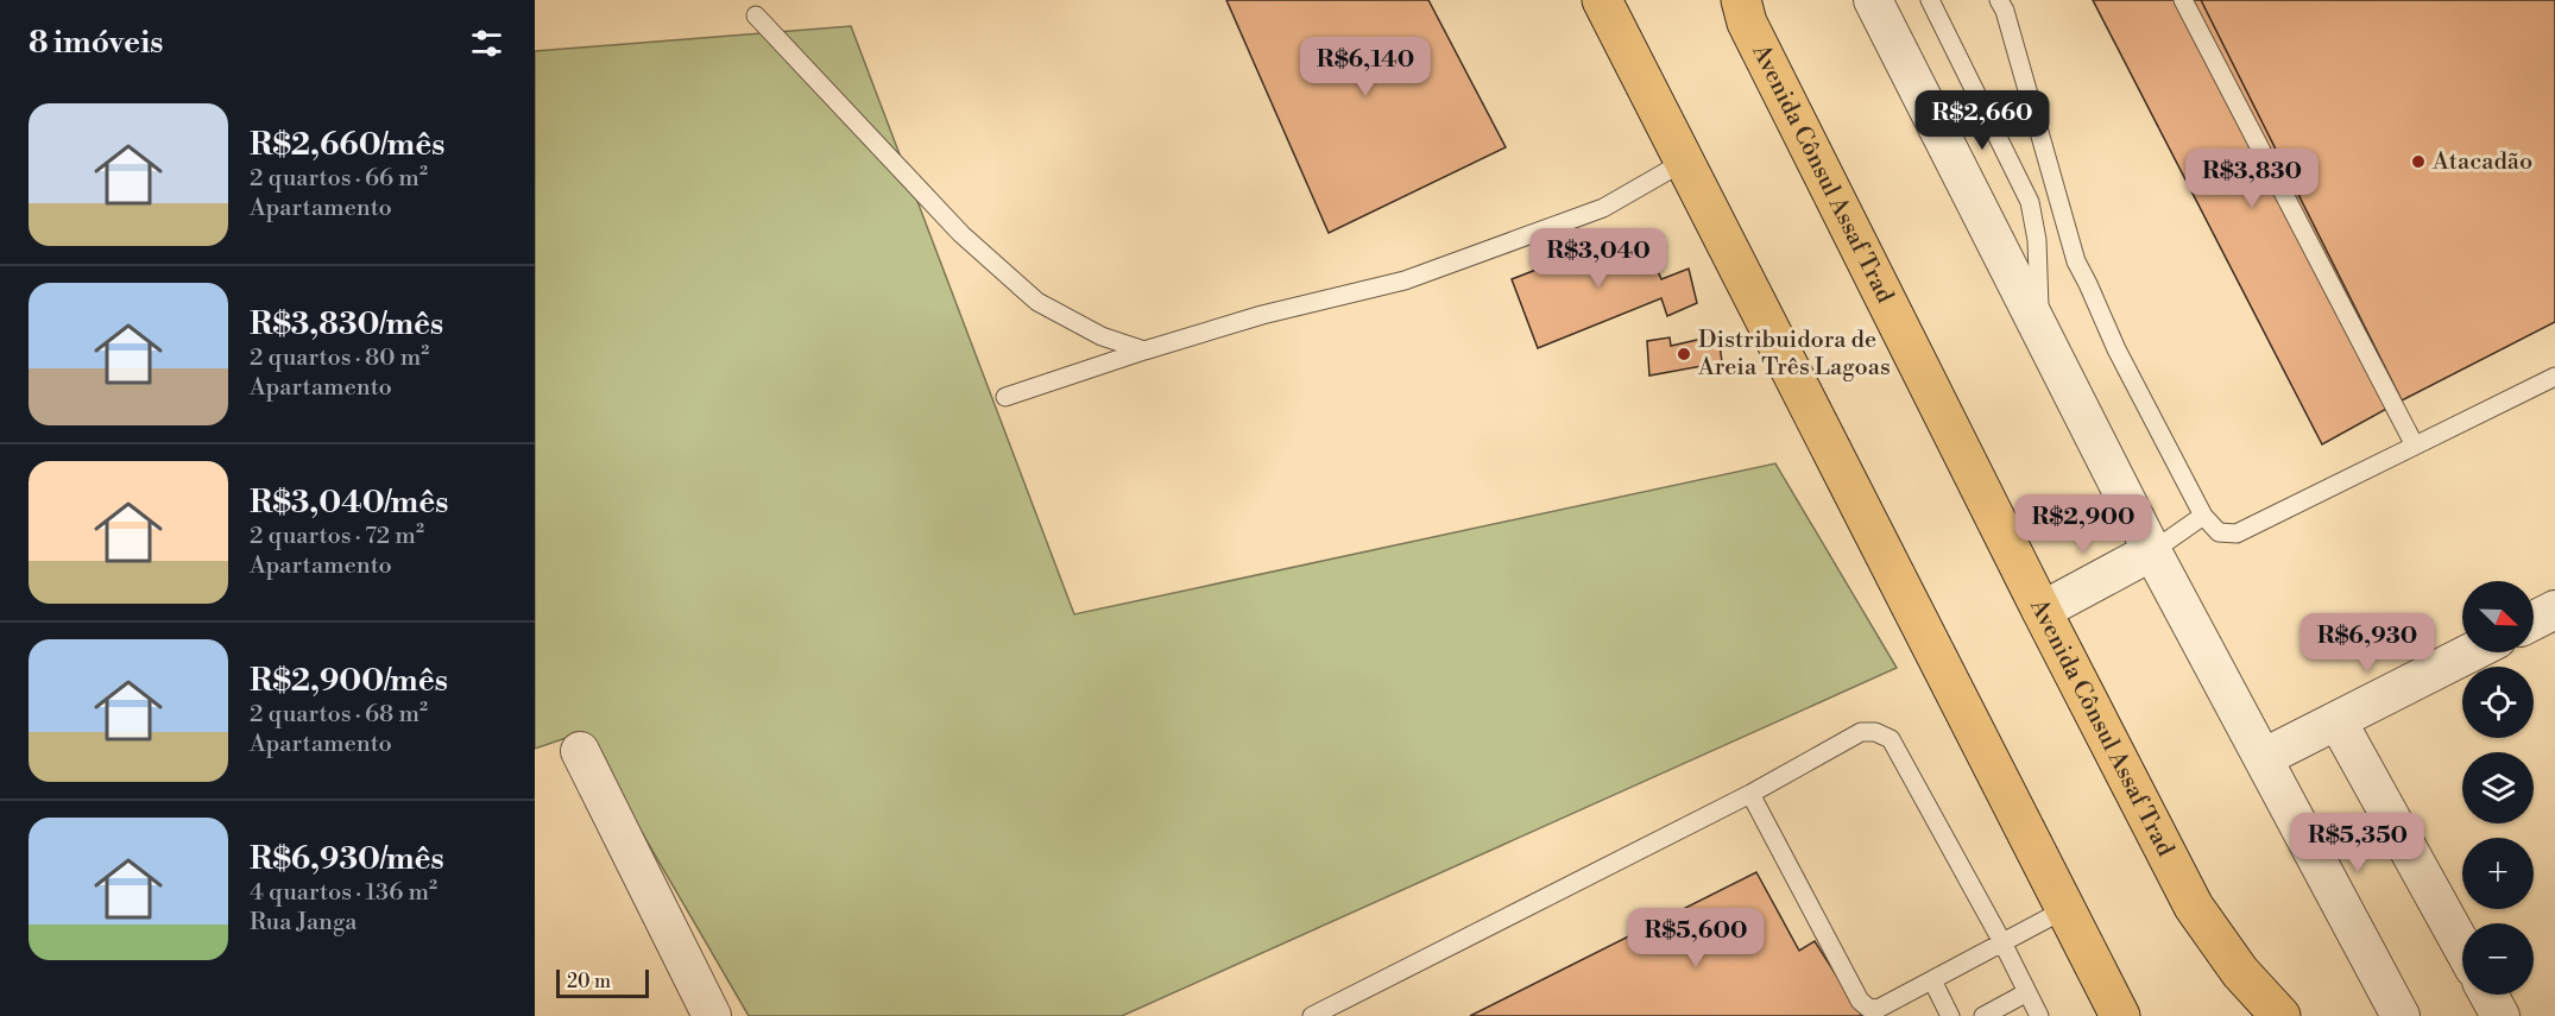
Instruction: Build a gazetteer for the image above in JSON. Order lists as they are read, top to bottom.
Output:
{
  "streets": {
    "main road": ["Avenida Cônsul Assaf Trad"]
  },
  "places": ["Atacadão", "Distribuidora de Areia Três Lagoas"],
  "scale_bar": "20 m",
  "north": "bottom right",
  "page": {
    "heading": "8 imóveis",
    "price": [
      "R$6,140",
      "R$2,660",
      "R$3,830",
      "R$3,040",
      "R$2,900",
      "R$6,930",
      "R$5,350",
      "R$5,600"
    ],
    "list": [
      {
        "name": "R$2,660/mês",
        "note": "2 quartos · 66 m² · Apartamento"
      },
      {
        "name": "R$3,830/mês",
        "note": "2 quartos · 80 m² · Apartamento"
      },
      {
        "name": "R$3,040/mês",
        "note": "2 quartos · 72 m² · Apartamento"
      },
      {
        "name": "R$2,900/mês",
        "note": "2 quartos · 68 m² · Apartamento"
      },
      {
        "name": "R$6,930/mês",
        "note": "4 quartos · 136 m² · Rua Janga"
      }
    ],
    "map_buttons": ["+", "−"],
    "scale": "20 m"
  }
}
